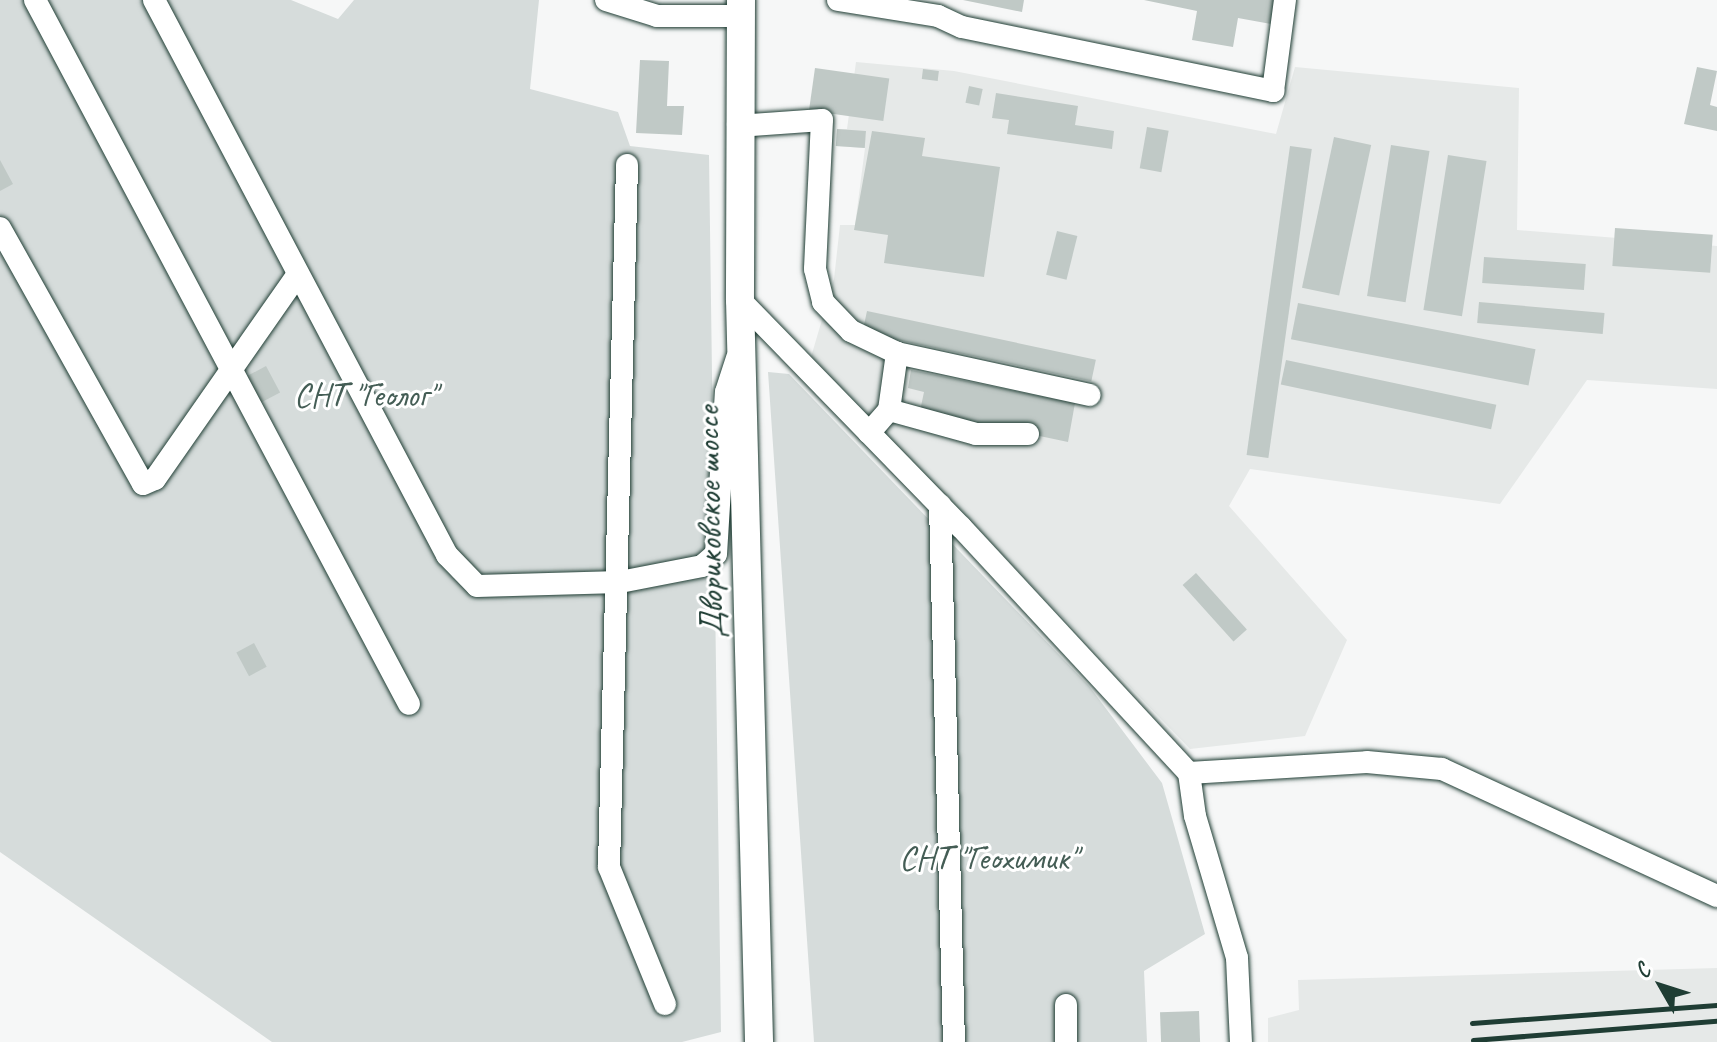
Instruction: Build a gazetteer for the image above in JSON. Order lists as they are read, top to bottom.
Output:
{
  "streets": {
    "main road": ["Двориковское шоссе"]
  },
  "parks": ["СНТ \"Геолог\"", "СНТ \"Геохимик\""],
  "north": "top left"
}
